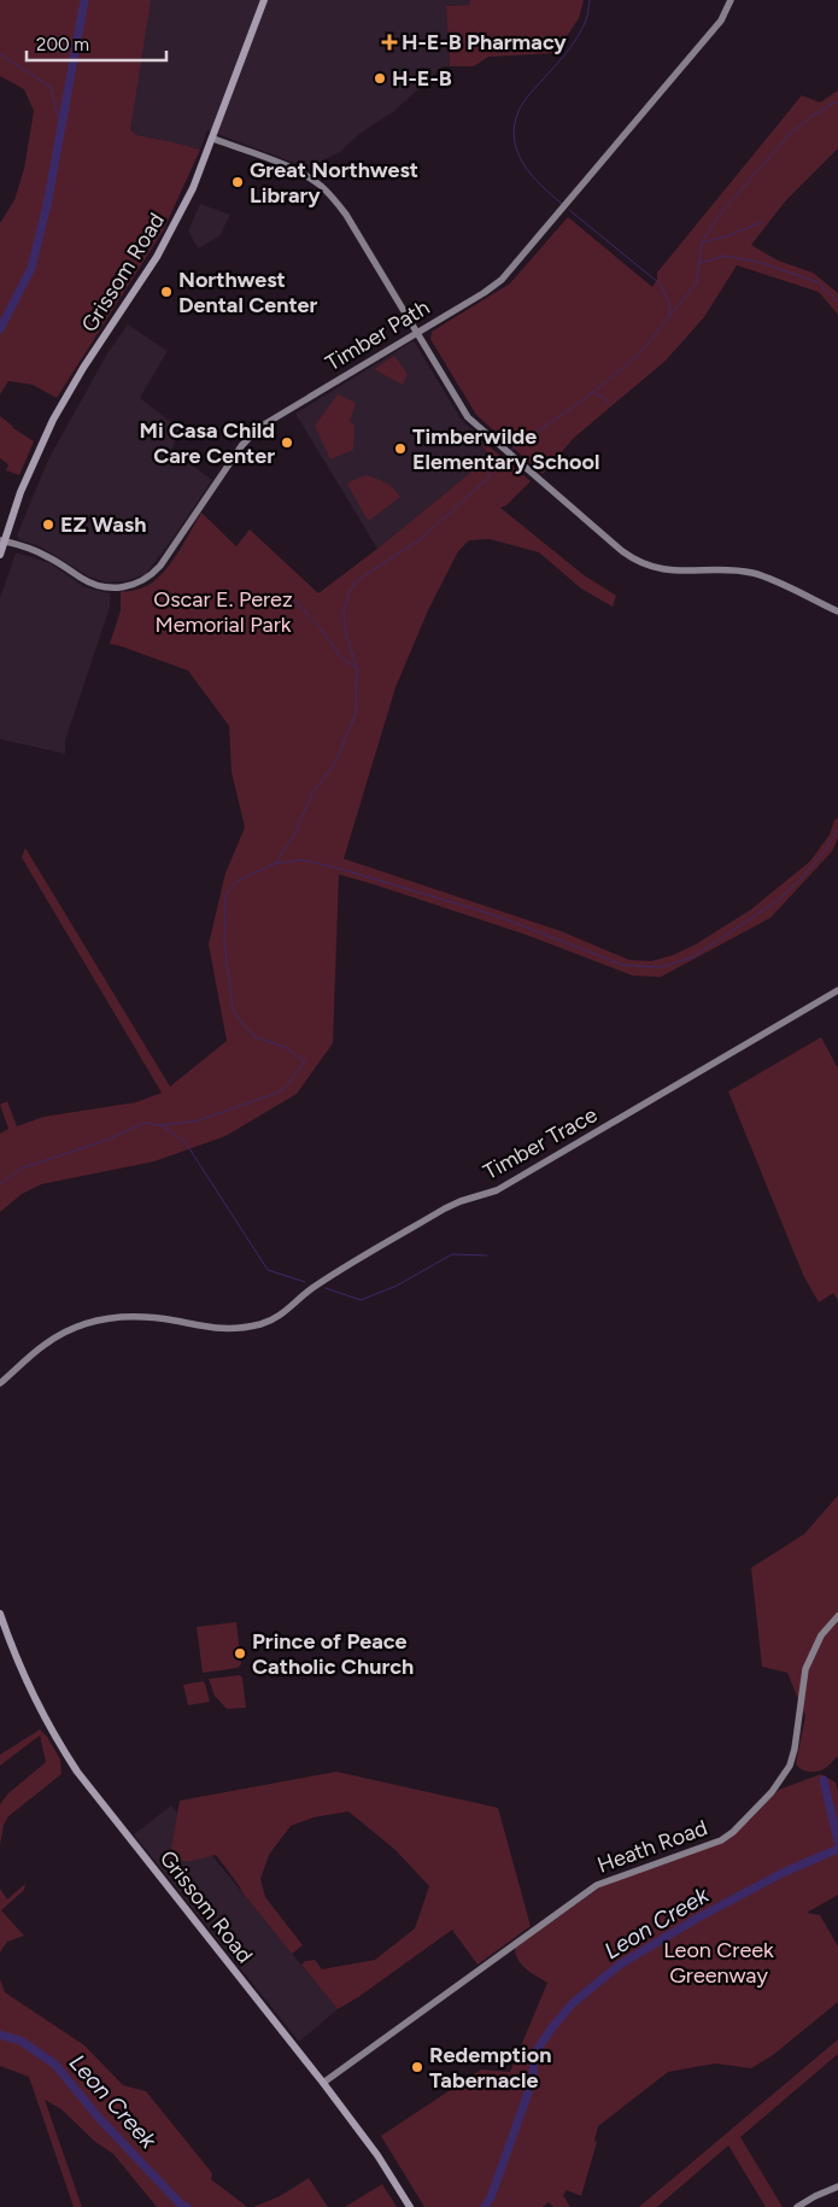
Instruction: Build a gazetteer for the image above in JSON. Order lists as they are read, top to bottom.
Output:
{
  "streets": {
    "main road": ["Grissom Road"],
    "street": ["Timber Path", "Timber Trace", "Heath Road"]
  },
  "crossings": [
    ["Grissom Road", "Timber Path"],
    ["Grissom Road", "Heath Road"]
  ],
  "water": ["Leon Creek"],
  "parks": ["Oscar E. Perez Memorial Park", "Leon Creek Greenway"],
  "places": {
    "health": ["H-E-B Pharmacy"],
    "other": [
      "H-E-B",
      "Great Northwest Library",
      "Northwest Dental Center",
      "Mi Casa Child Care Center",
      "Timberwilde Elementary School",
      "EZ Wash",
      "Prince of Peace Catholic Church",
      "Redemption Tabernacle"
    ]
  },
  "scale_bar": "200 m"
}
